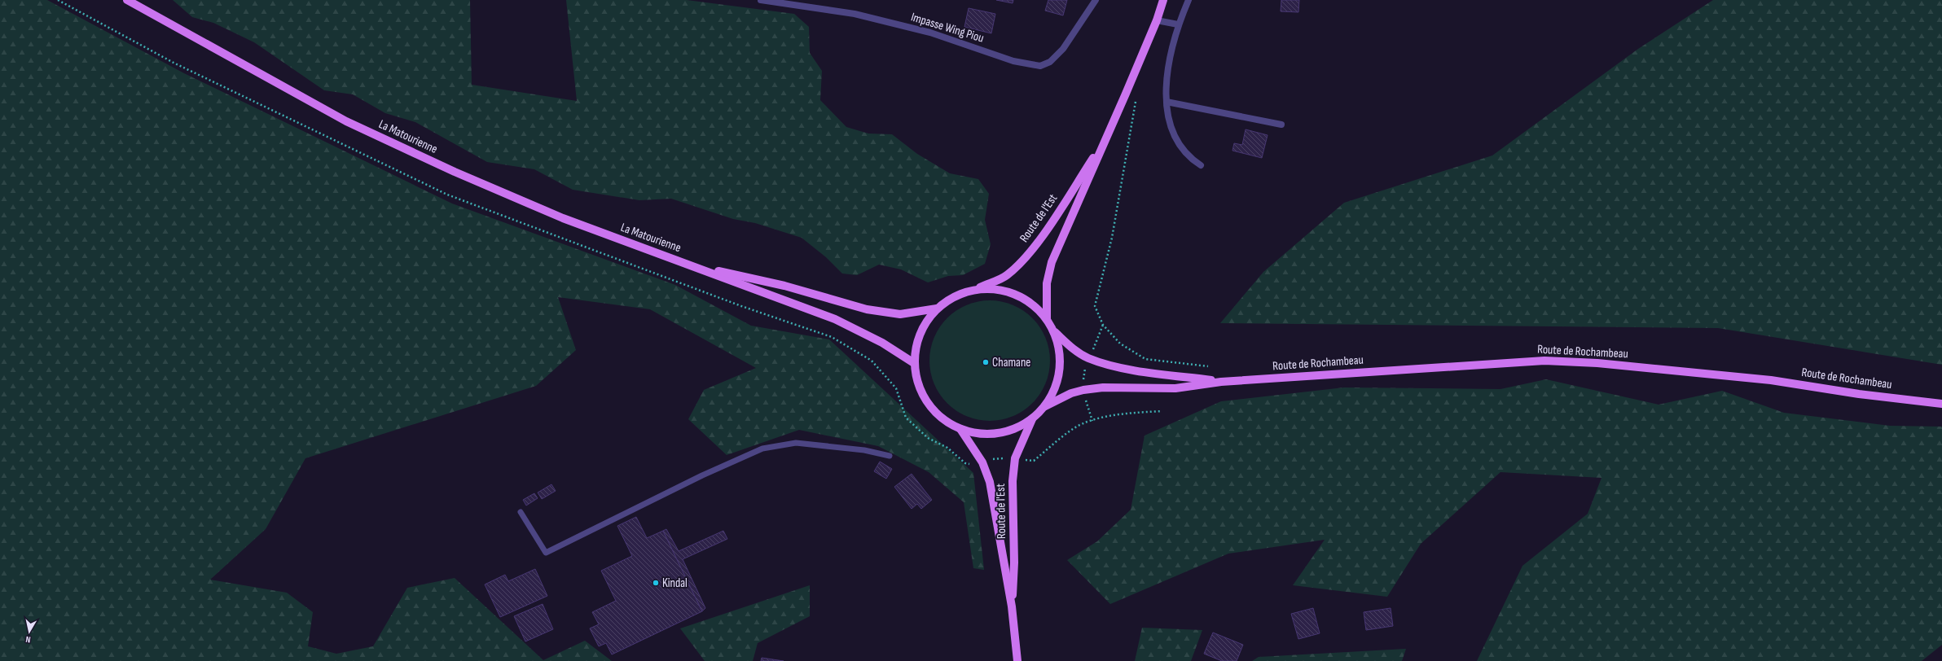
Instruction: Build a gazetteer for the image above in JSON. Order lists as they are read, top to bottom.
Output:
{
  "streets": {
    "main road": ["La Matourienne", "Route de l'Est", "Route de Rochambeau"],
    "street": ["Impasse Wing Piou"]
  },
  "crossings": [
    ["La Matourienne", "Route de l'Est"]
  ],
  "places": ["Chamane", "Kindal"],
  "north": "bottom"
}
